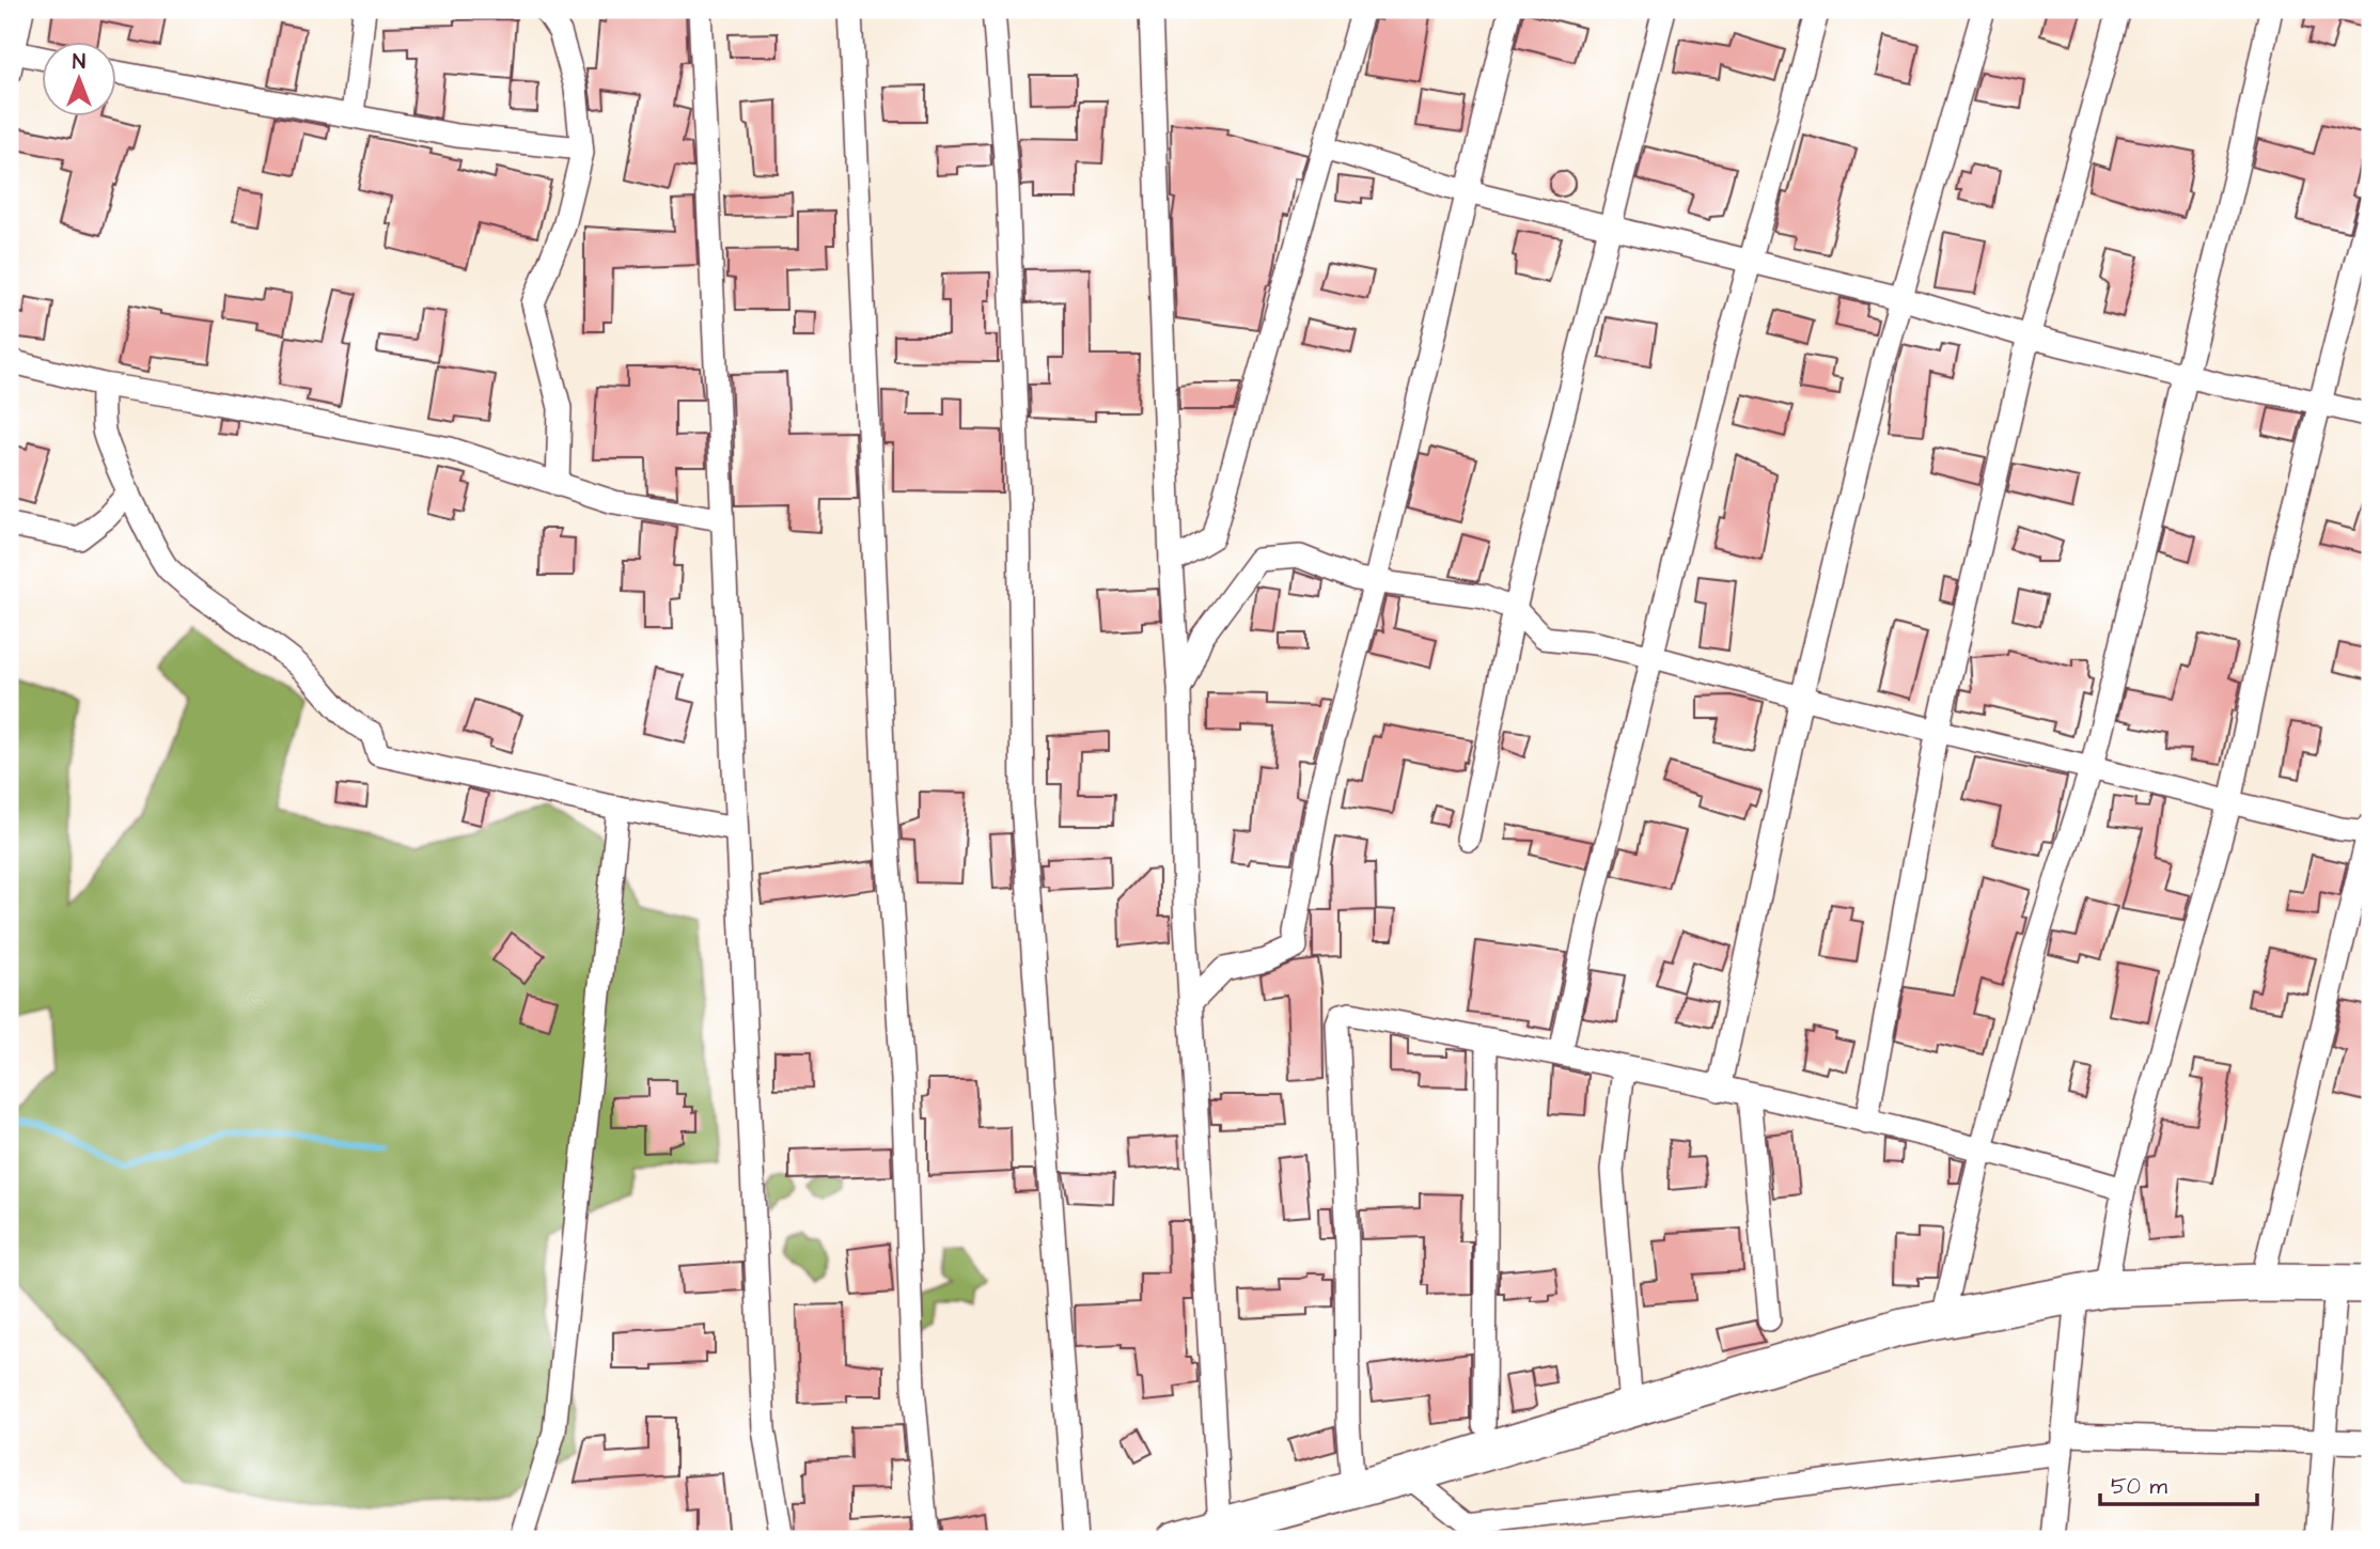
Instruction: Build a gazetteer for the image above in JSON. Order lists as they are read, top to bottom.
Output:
{
  "scale_bar": "50 m",
  "north": "top"
}
